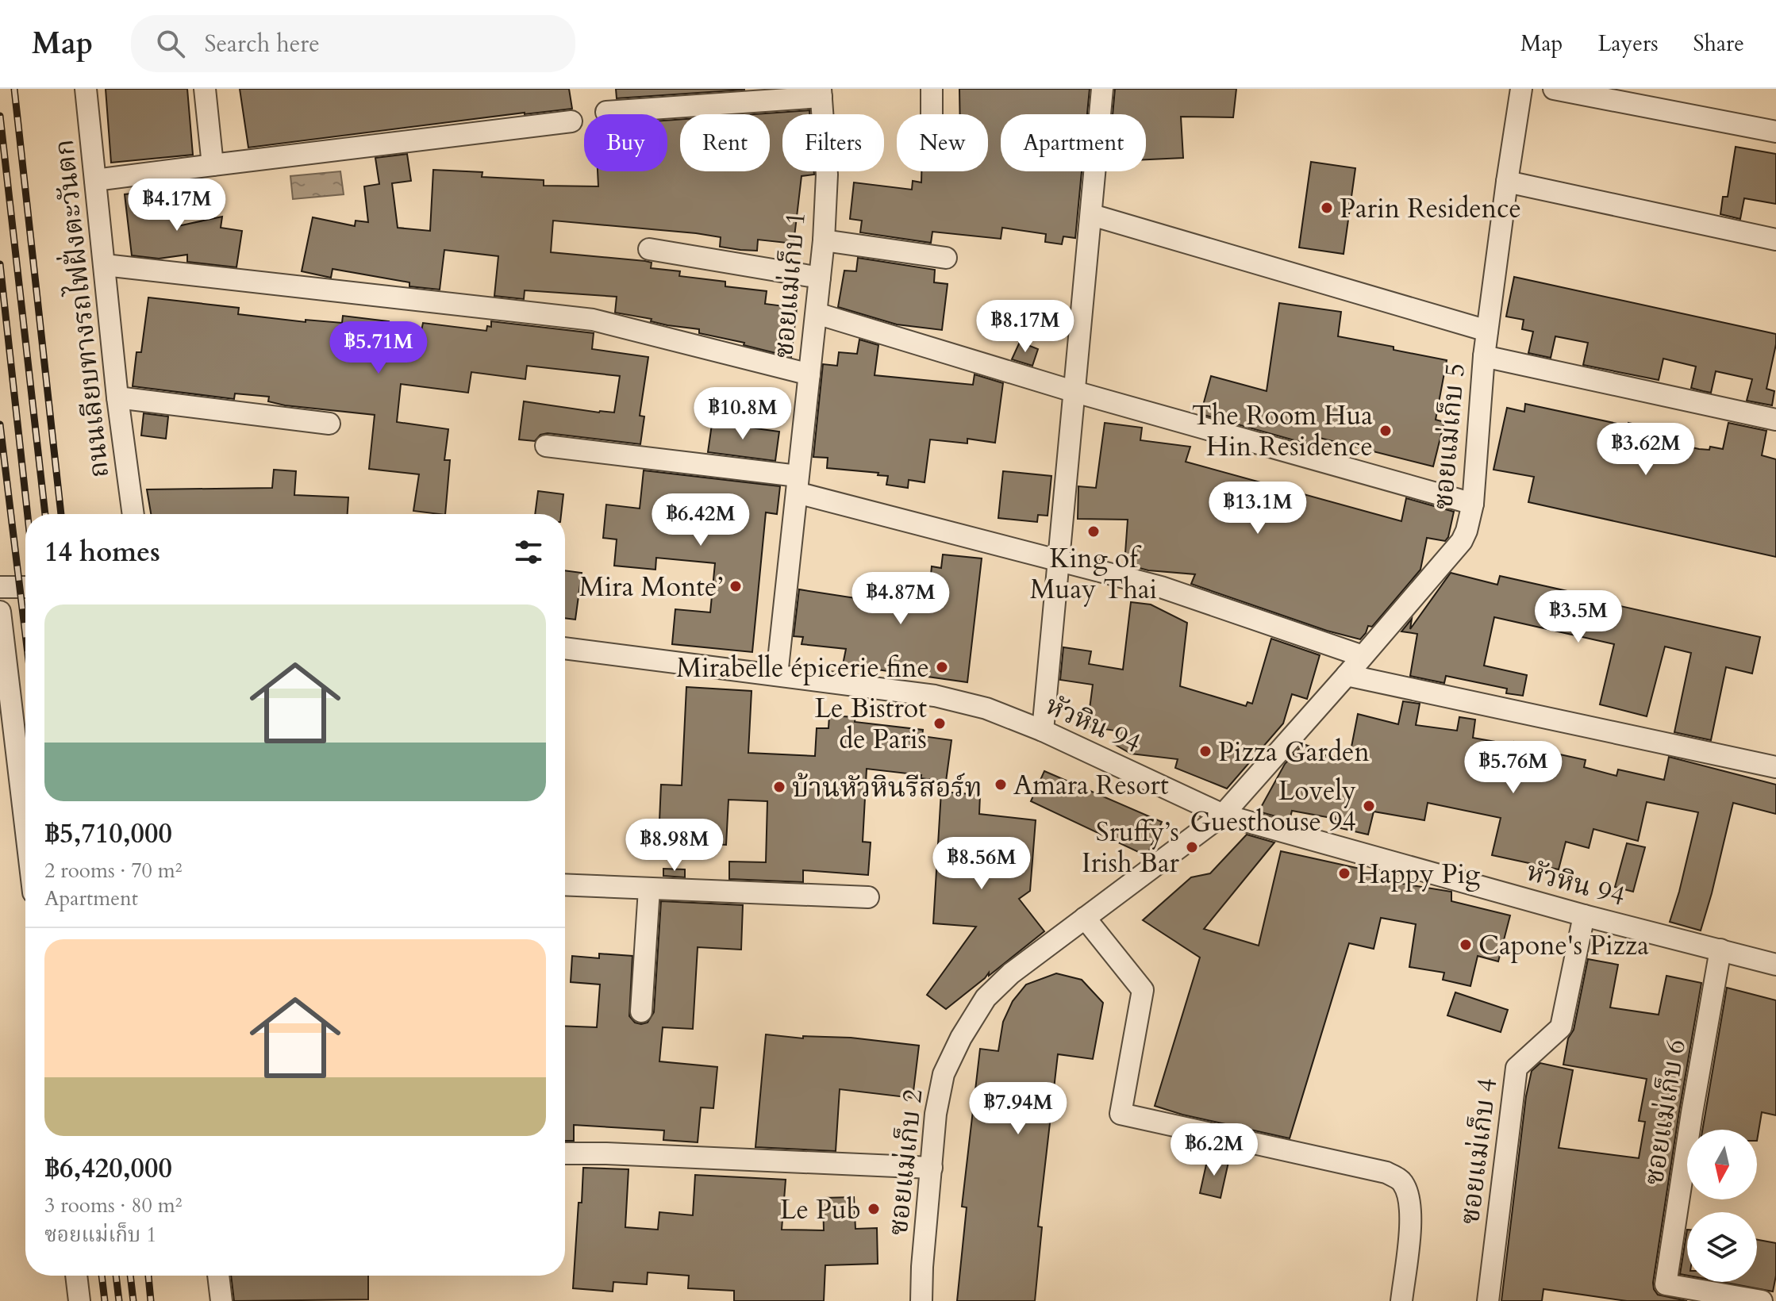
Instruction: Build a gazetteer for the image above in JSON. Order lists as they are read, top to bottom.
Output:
{
  "streets": {
    "street": [
      "ซอยแม่เก็บ 1",
      "ถนนเลียบทางรถไฟฝั่งตะวันตก",
      "ซอยแม่เก็บ 5",
      "หัวหิน 94",
      "ซอยแม่เก็บ 6",
      "ซอยแม่เก็บ 4",
      "ซอยแม่เก็บ 2"
    ]
  },
  "crossings": [
    ["ซอยแม่เก็บ 1", "หัวหิน 94"],
    ["ซอยแม่เก็บ 5", "หัวหิน 94"],
    ["ซอยแม่เก็บ 5", "ซอยแม่เก็บ 2"],
    ["หัวหิน 94", "ซอยแม่เก็บ 6"],
    ["หัวหิน 94", "ซอยแม่เก็บ 4"],
    ["หัวหิน 94", "ซอยแม่เก็บ 2"]
  ],
  "places": [
    "Parin Residence",
    "The Room Hua Hin Residence",
    "King of Muay Thai",
    "Mira Monte’",
    "Mirabelle épicerie fine",
    "Le Bistrot de Paris",
    "Pizza Garden",
    "Amara Resort",
    "บ้านหัวหินรีสอร์ท",
    "Lovely Guesthouse 94",
    "Sruffy’s Irish Bar",
    "Happy Pig",
    "Capone's Pizza",
    "Le Pub"
  ],
  "north": "bottom",
  "page": {
    "header": "Map",
    "search": "Search here",
    "nav": ["Map", "Layers", "Share"],
    "chip": [
      "Buy",
      "Rent",
      "Filters",
      "New",
      "Apartment"
    ],
    "price": [
      "฿4.17M",
      "฿8.17M",
      "฿5.71M",
      "฿10.8M",
      "฿3.62M",
      "฿13.1M",
      "฿6.42M",
      "฿4.87M",
      "฿3.5M",
      "฿5.76M",
      "฿8.98M",
      "฿8.56M",
      "฿7.94M",
      "฿6.2M"
    ],
    "heading": "14 homes",
    "list": [
      {
        "name": "฿5,710,000",
        "note": "2 rooms · 70 m² · Apartment"
      },
      {
        "name": "฿6,420,000",
        "note": "3 rooms · 80 m² · ซอยแม่เก็บ 1"
      }
    ]
  }
}
